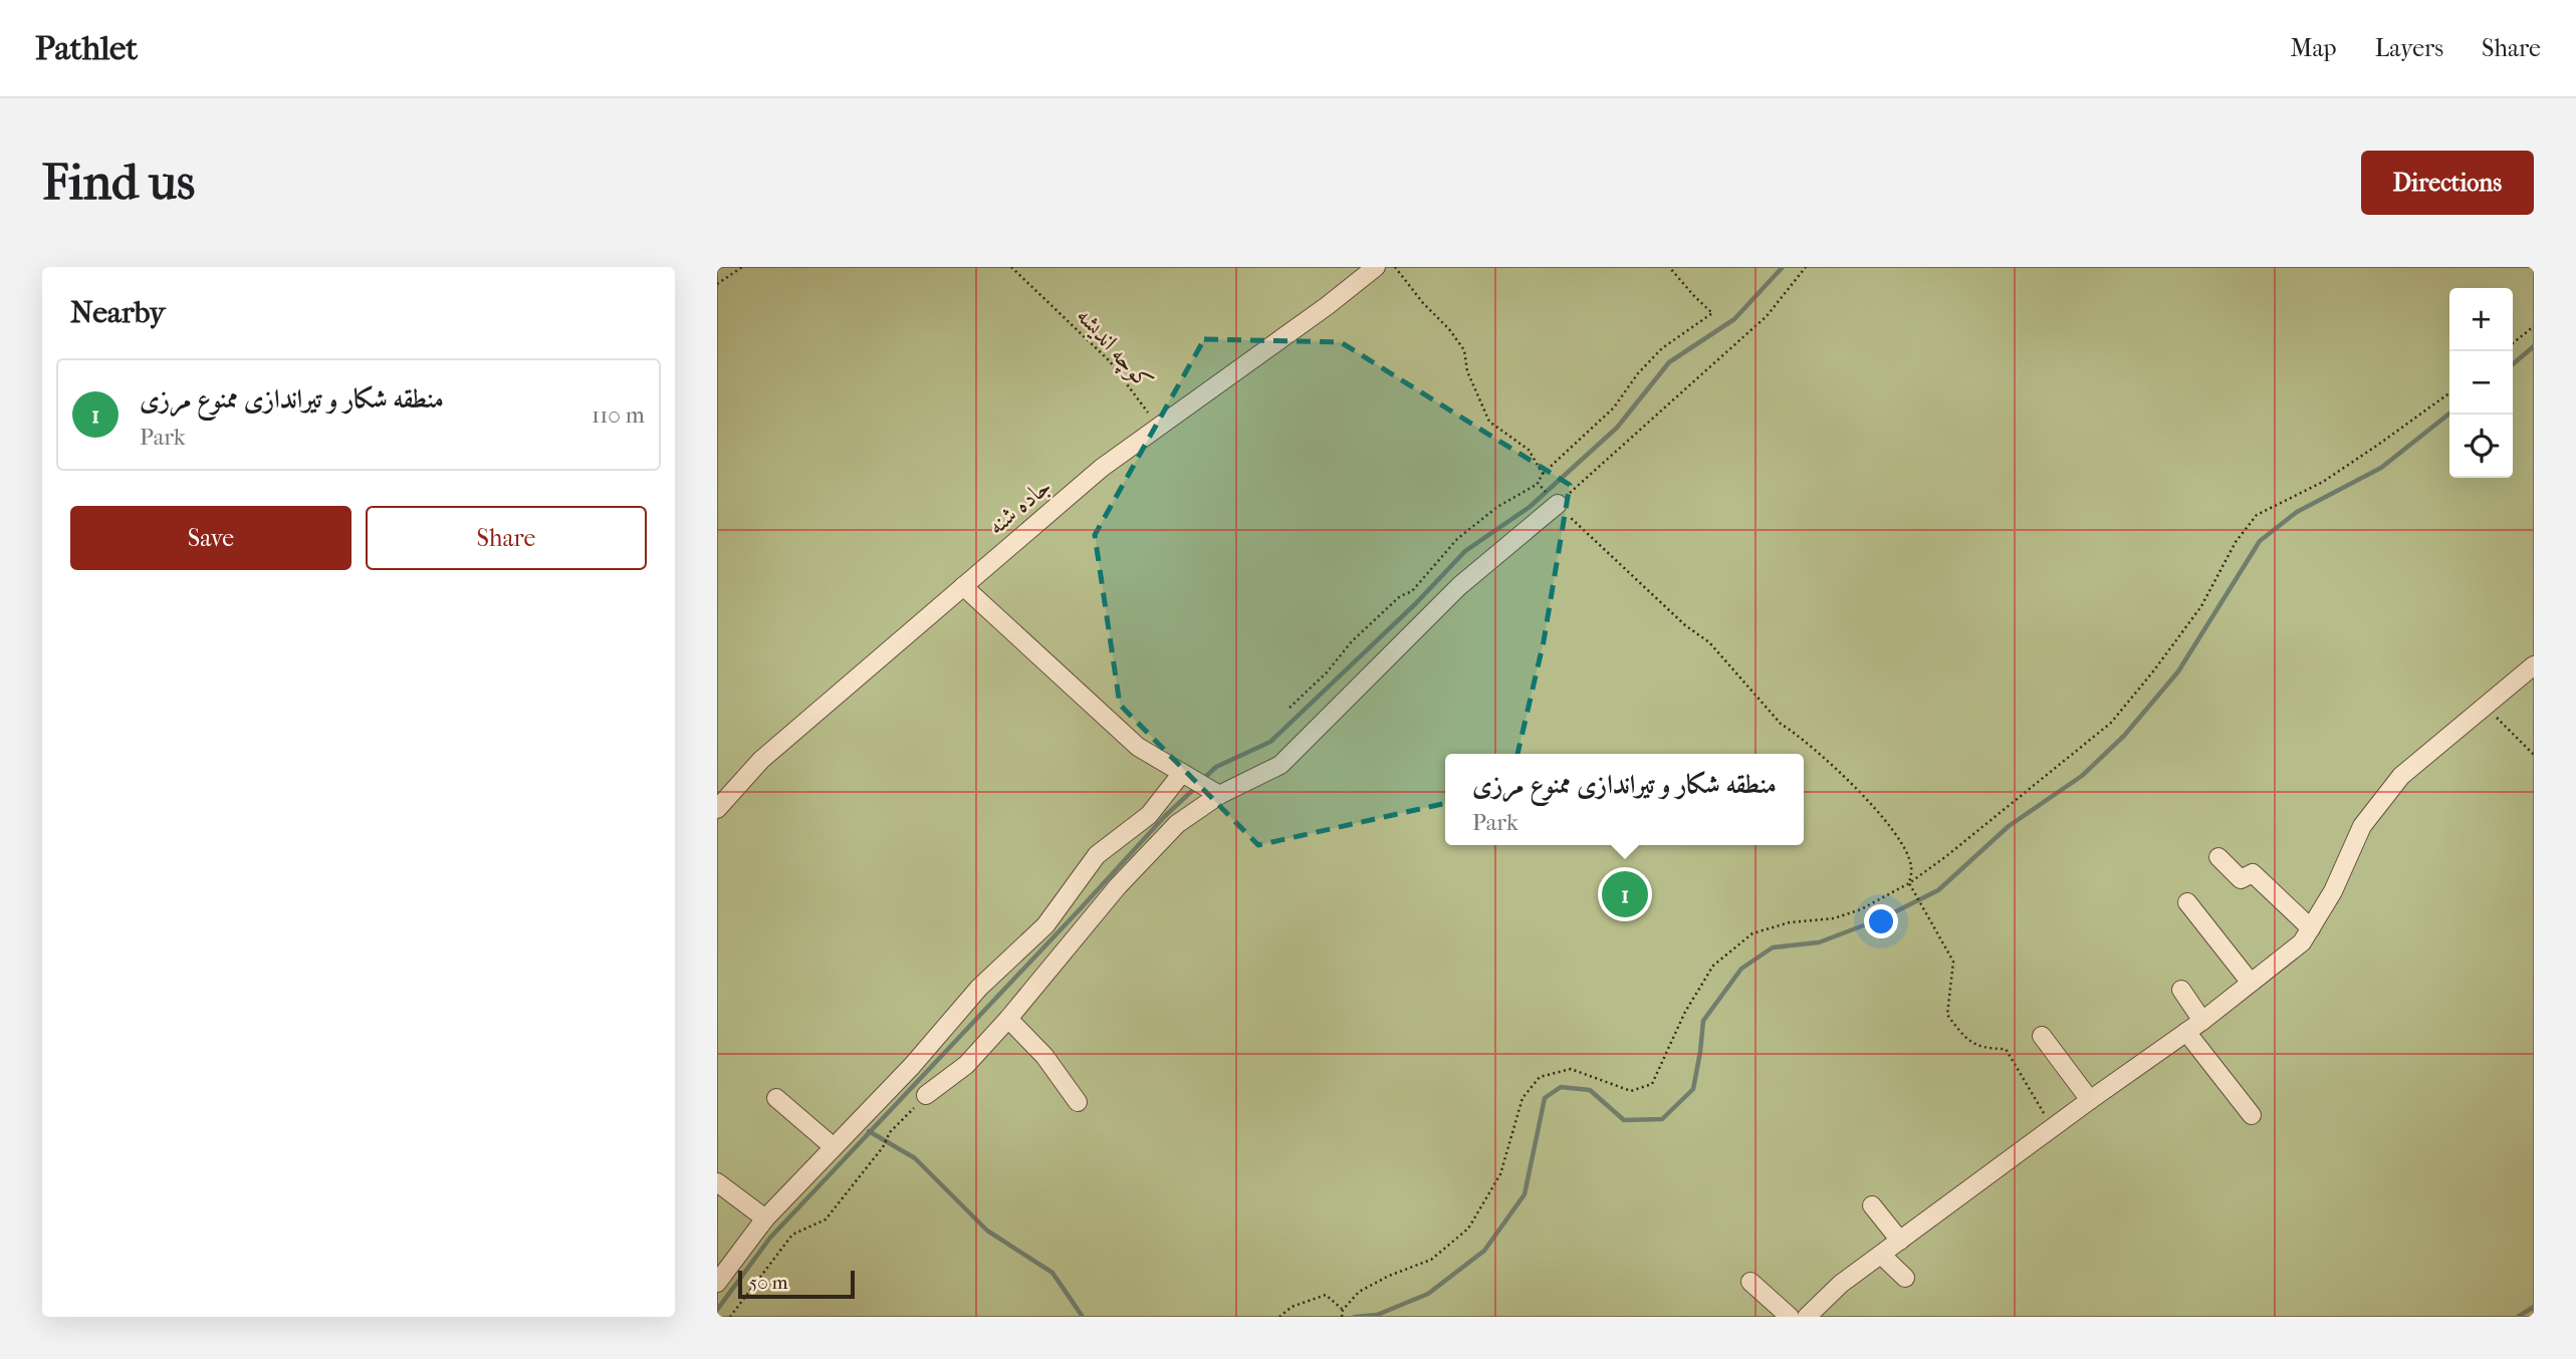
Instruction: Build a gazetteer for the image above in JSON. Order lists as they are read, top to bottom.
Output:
{
  "streets": {
    "street": ["جاده شنه"],
    "path": ["کوچه اندیشه"]
  },
  "crossings": [
    ["کوچه اندیشه", "جاده شنه"]
  ],
  "scale_bar": "50 m",
  "page": {
    "header": "Pathlet",
    "nav": ["Map", "Layers", "Share"],
    "buttons": [
      "Directions",
      ["Save", "Share"]
    ],
    "title": "Find us",
    "heading": "Nearby",
    "map_buttons": ["+", "−"],
    "list": [
      {
        "mark": "1",
        "name": "منطقه شکار و تیراندازی ممنوع مرزی",
        "note": "Park",
        "value": "110 m"
      }
    ],
    "popup": ["منطقه شکار و تیراندازی ممنوع مرزی", "Park"],
    "pins": "1",
    "scale": "50 m"
  }
}
